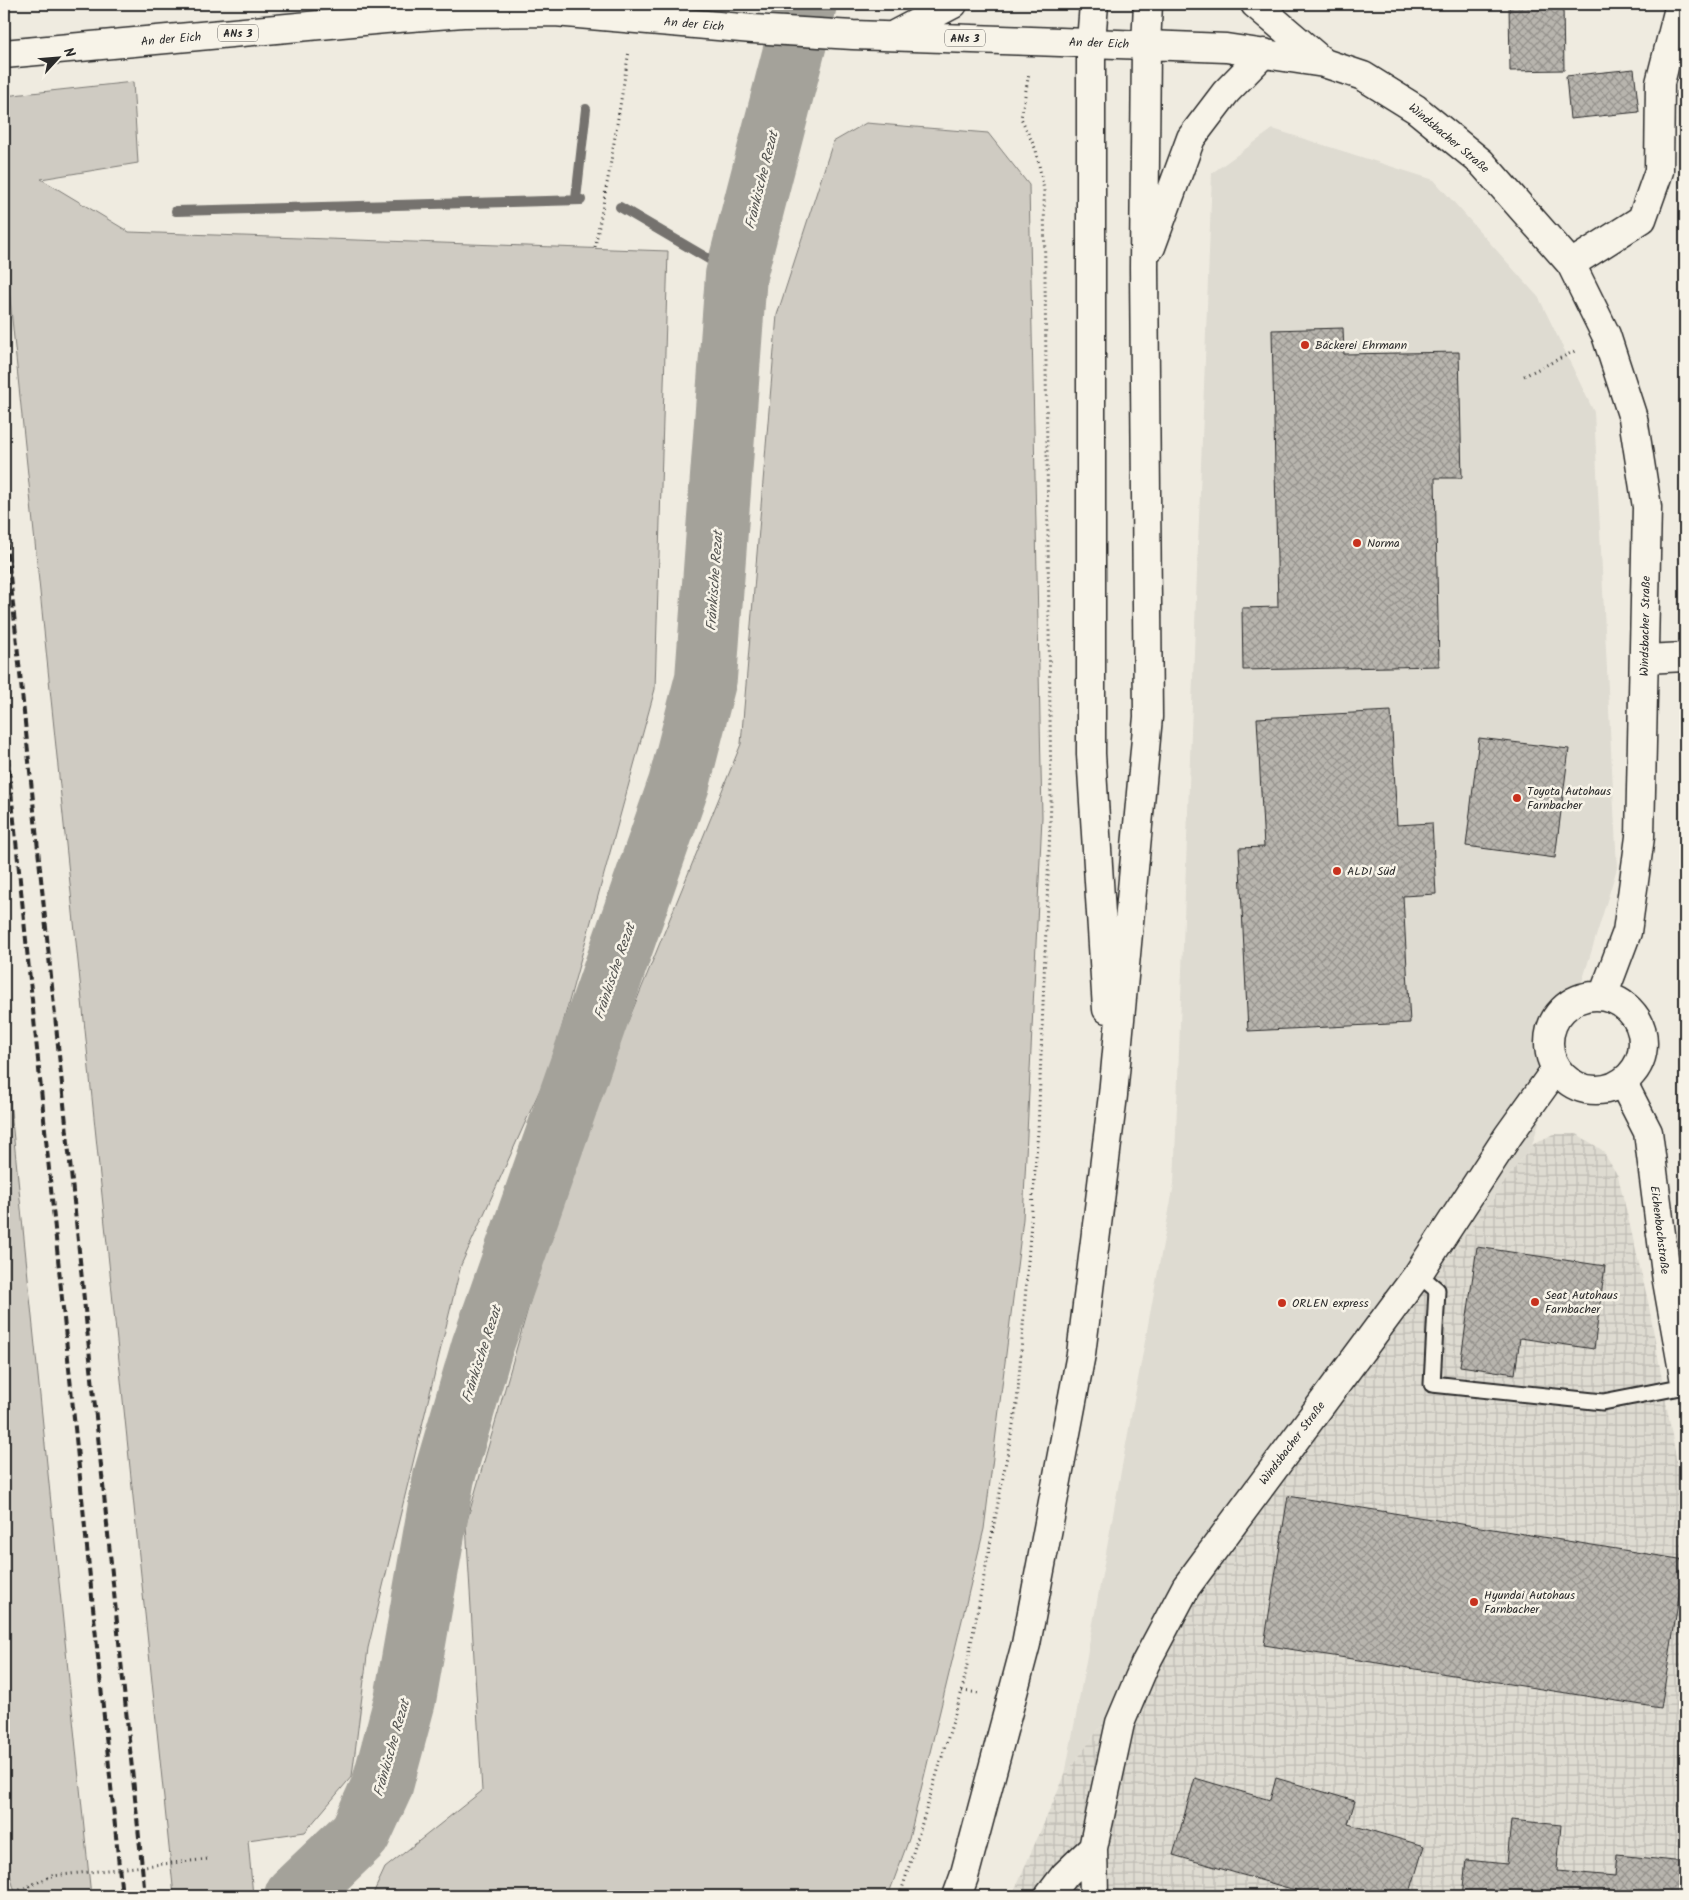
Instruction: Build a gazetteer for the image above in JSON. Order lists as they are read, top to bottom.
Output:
{
  "streets": {
    "main road": [
      "An der Eich",
      "ANs 3",
      "Windsbacher Straße",
      "Eichenbachstraße"
    ]
  },
  "crossings": [
    ["An der Eich", "Windsbacher Straße"],
    ["Windsbacher Straße", "Eichenbachstraße"]
  ],
  "water": ["Fränkische Rezat"],
  "places": [
    "Bäckerei Ehrmann",
    "Norma",
    "Toyota Autohaus Farnbacher",
    "ALDI Süd",
    "Seat Autohaus Farnbacher",
    "ORLEN express",
    "Hyundai Autohaus Farnbacher"
  ],
  "north": "top right"
}
